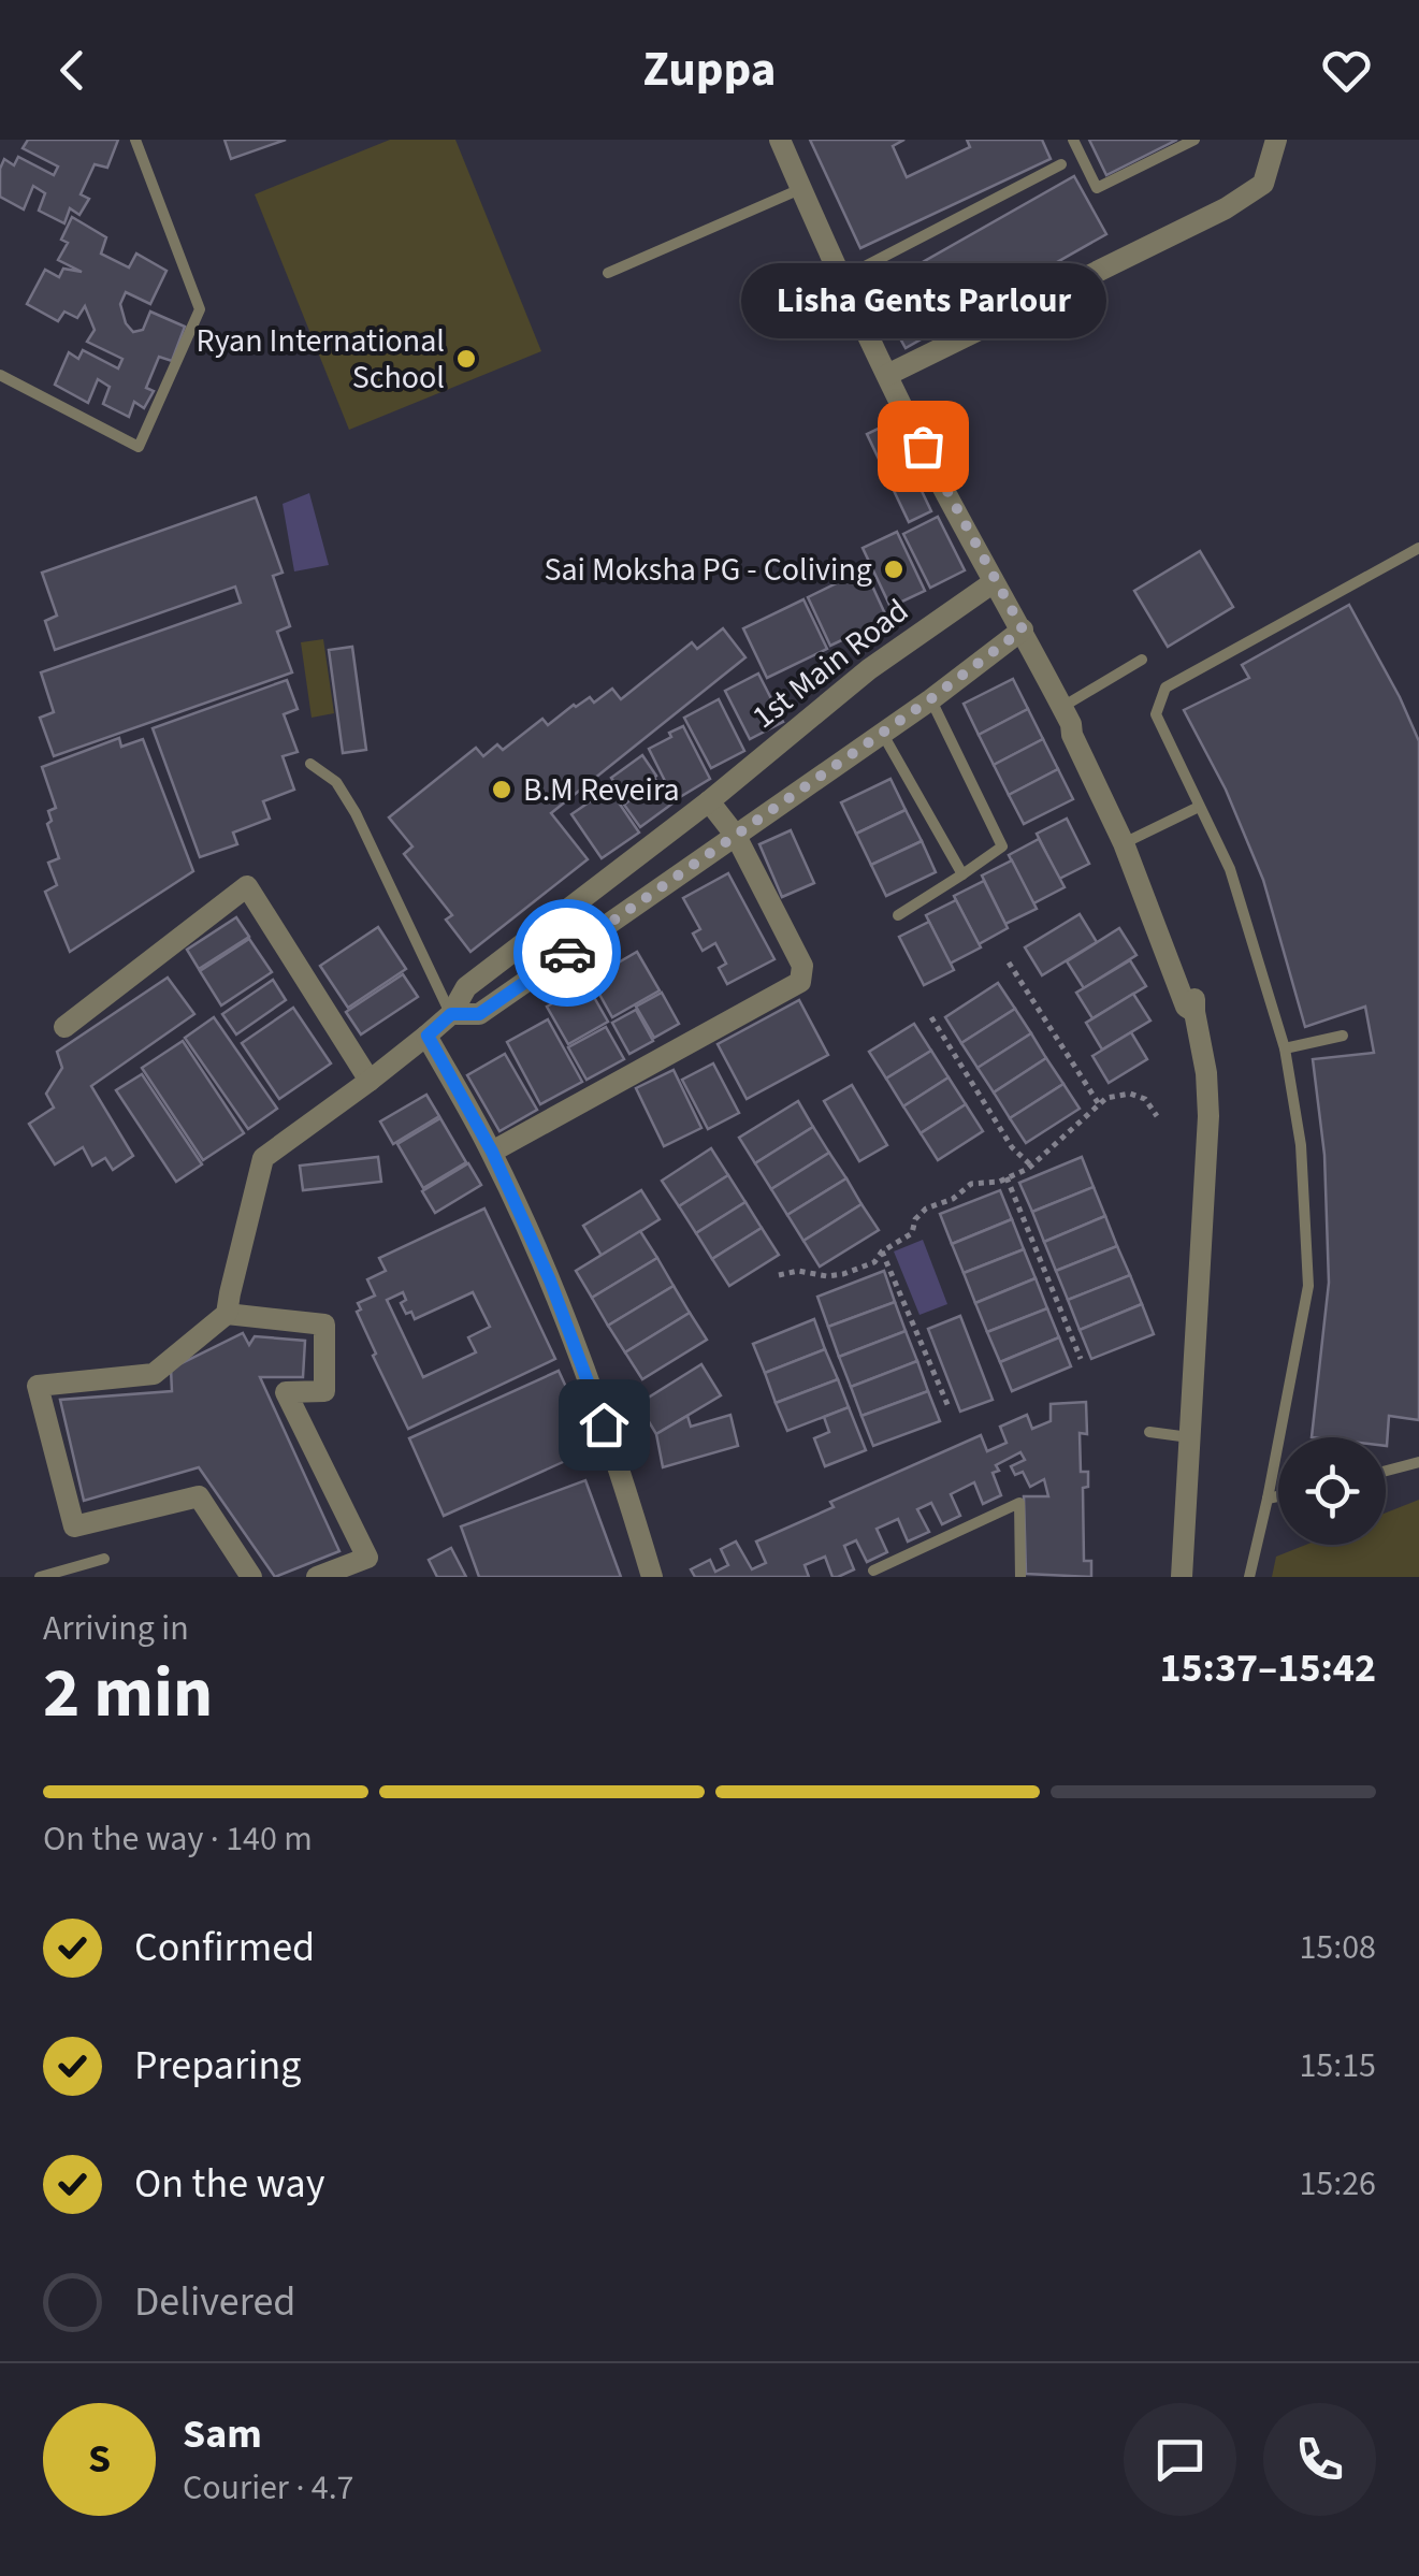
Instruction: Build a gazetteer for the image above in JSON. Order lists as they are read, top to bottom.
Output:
{
  "streets": {
    "street": ["1st Main Road"]
  },
  "places": [
    "Ryan International School",
    "Lisha Gents Parlour",
    "Sai Moksha PG - Coliving",
    "B.M Reveira"
  ],
  "page": {
    "header": "Zuppa",
    "bubble": "Lisha Gents Parlour",
    "heading": ["2 min", "Arriving in", "15:37–15:42"],
    "panel": ["Sam", "Courier · 4.7"],
    "bar": "On the way · 140 m",
    "list": [
      ["Confirmed", "15:08"],
      ["Preparing", "15:15"],
      ["On the way", "15:26"],
      "Delivered"
    ],
    "round": "S"
  }
}
